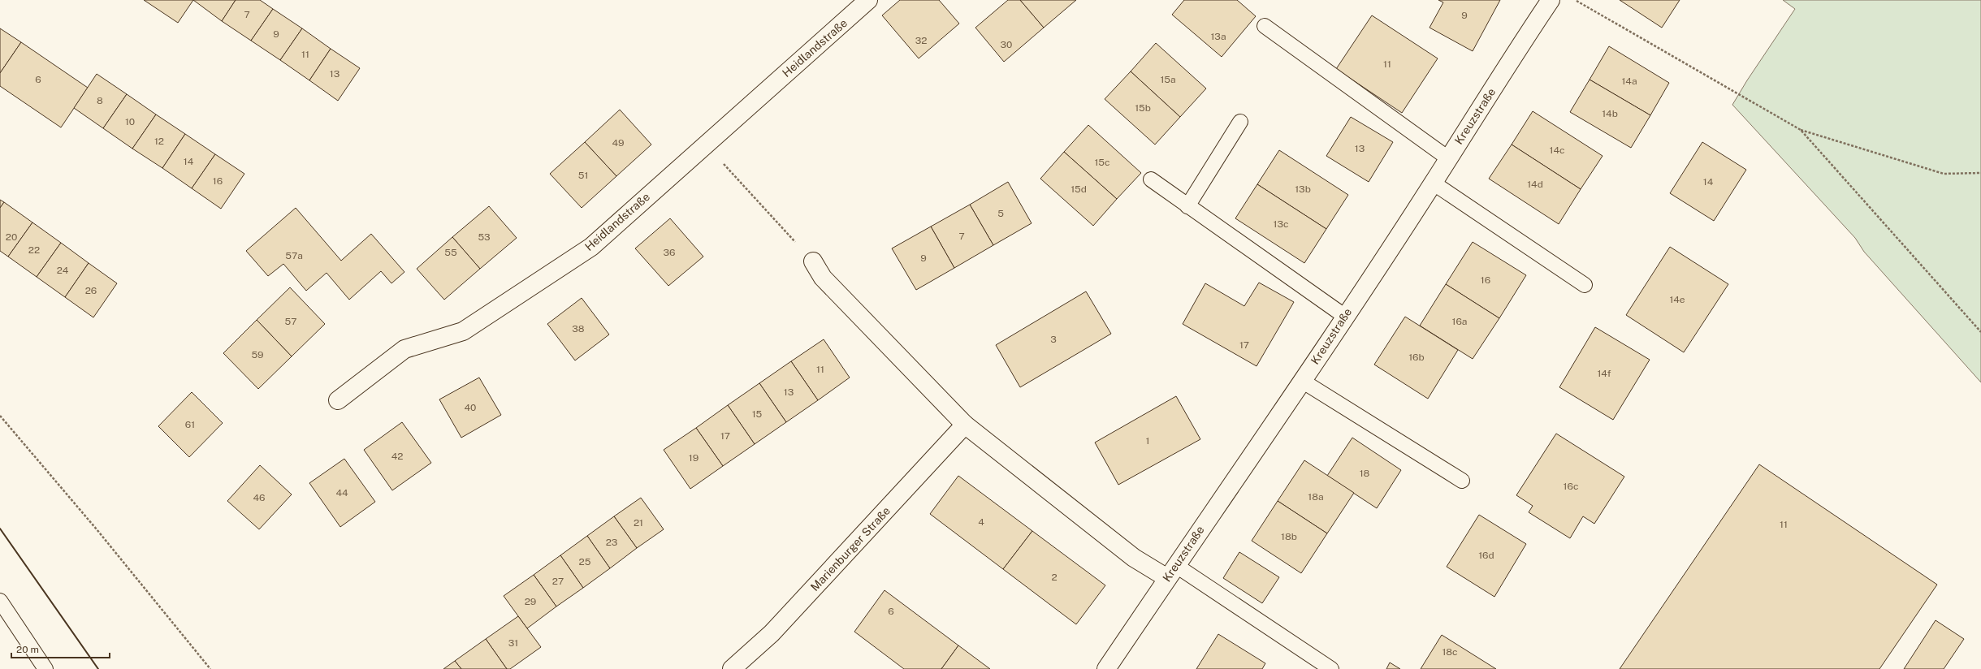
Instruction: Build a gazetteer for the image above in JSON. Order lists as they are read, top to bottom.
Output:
{
  "streets": {
    "street": ["Heidlandstraße", "Kreuzstraße", "Marienburger Straße"]
  },
  "house_numbers": [
    "7",
    "9",
    "9",
    "13a",
    "32",
    "30",
    "11",
    "11",
    "13",
    "6",
    "15a",
    "14a",
    "8",
    "15b",
    "14b",
    "10",
    "12",
    "49",
    "13",
    "14c",
    "14",
    "15c",
    "51",
    "16",
    "14",
    "14d",
    "15d",
    "13b",
    "5",
    "13c",
    "7",
    "20",
    "53",
    "22",
    "55",
    "36",
    "57a",
    "9",
    "24",
    "16",
    "26",
    "14e",
    "57",
    "16a",
    "38",
    "3",
    "17",
    "59",
    "16b",
    "11",
    "14f",
    "13",
    "40",
    "15",
    "61",
    "17",
    "1",
    "42",
    "19",
    "18",
    "16c",
    "44",
    "18a",
    "46",
    "4",
    "21",
    "11",
    "18b",
    "23",
    "16d",
    "25",
    "2",
    "27",
    "29",
    "6",
    "31",
    "18c"
  ],
  "scale_bar": "20 m"
}
